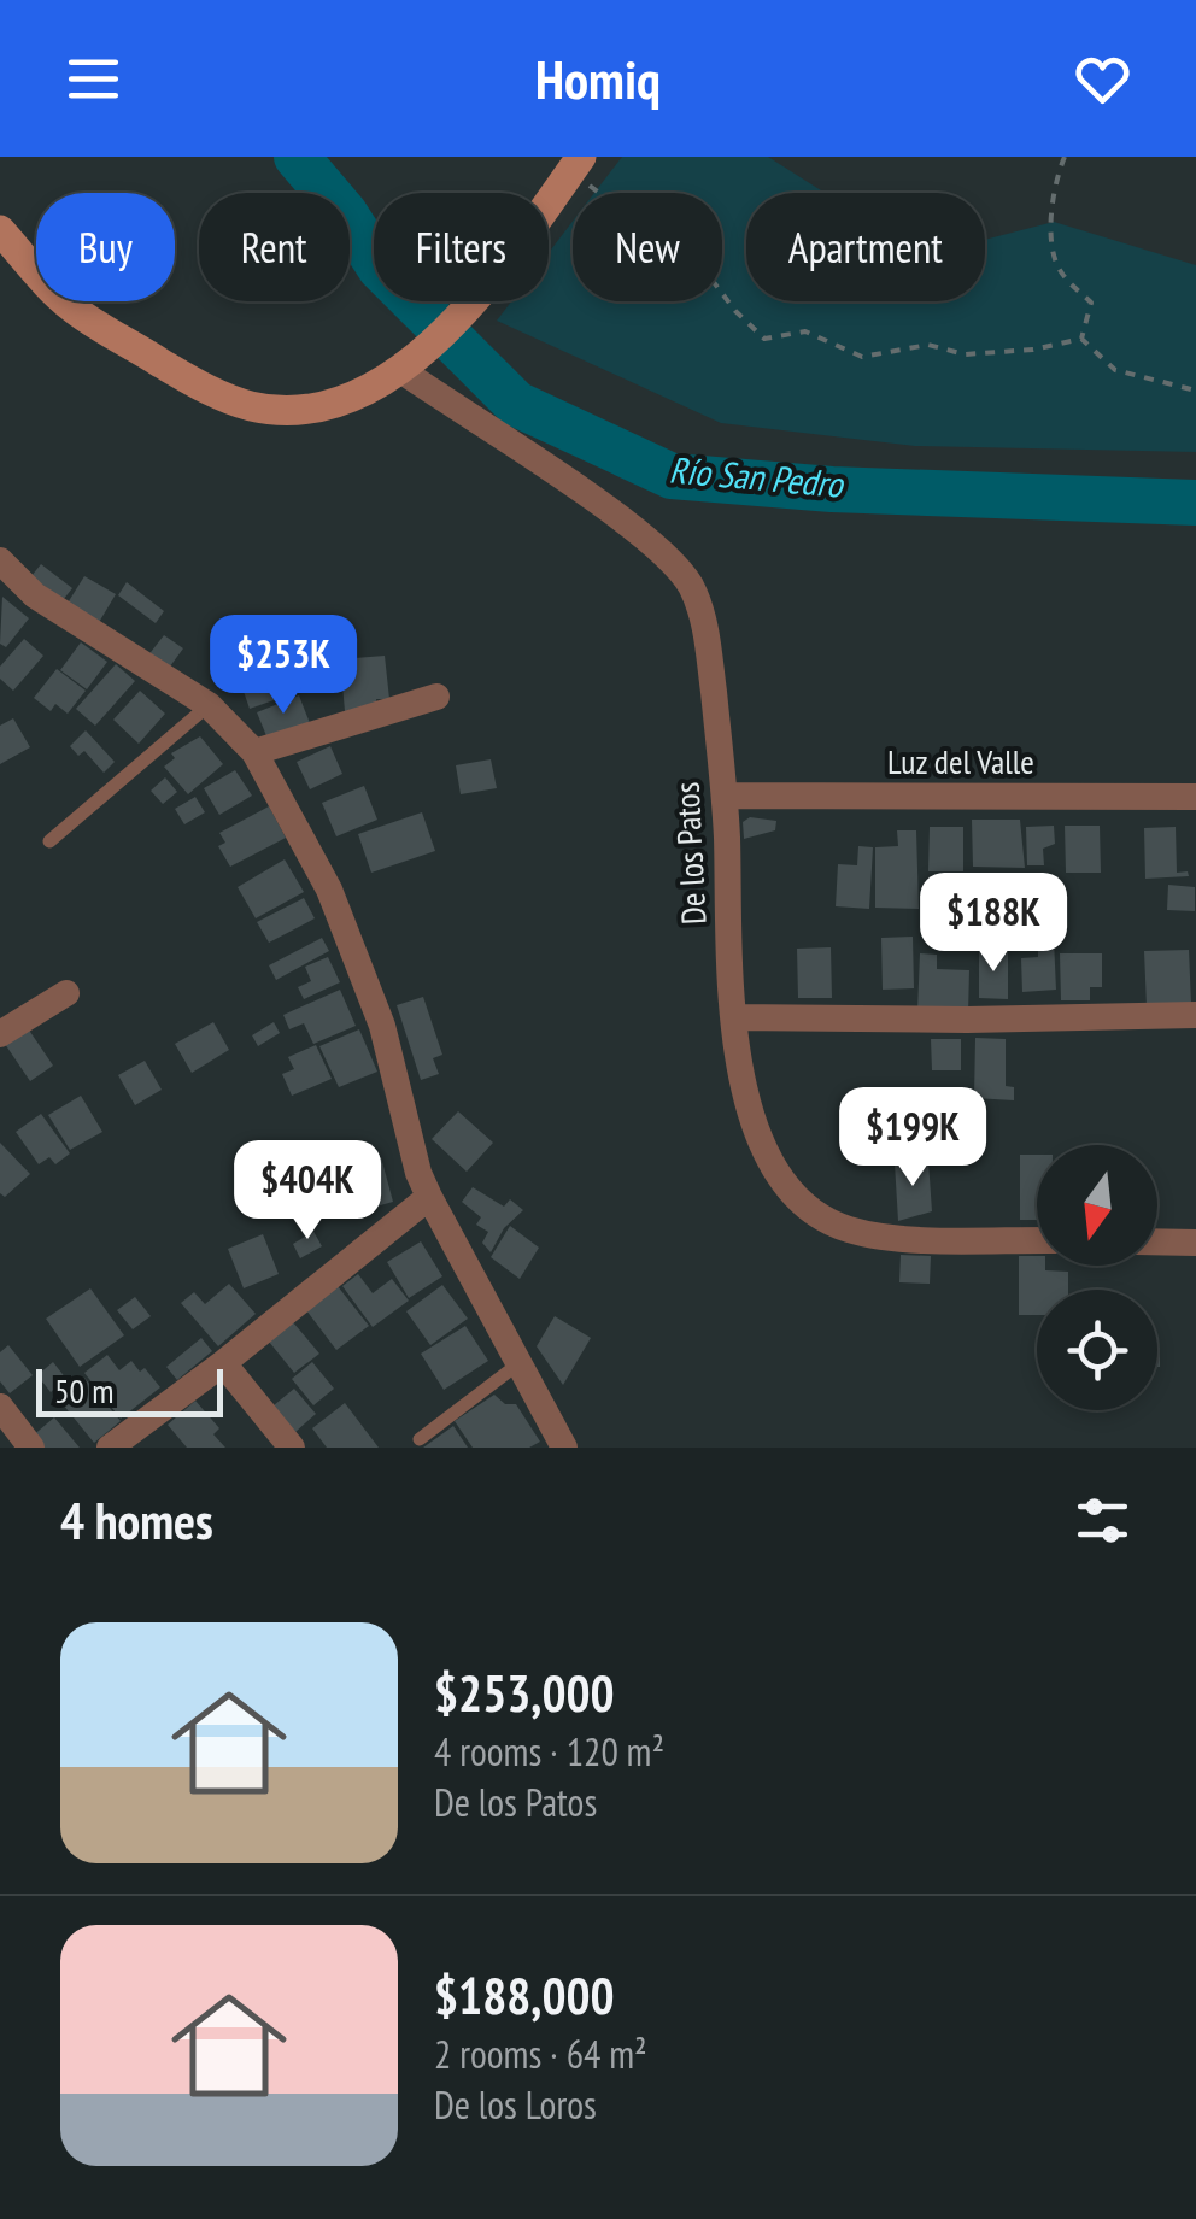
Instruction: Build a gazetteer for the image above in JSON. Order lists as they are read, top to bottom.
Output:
{
  "streets": {
    "street": ["Luz del Valle", "De los Patos"]
  },
  "crossings": [
    ["Luz del Valle", "De los Patos"]
  ],
  "water": ["Río San Pedro"],
  "scale_bar": "50 m",
  "north": "bottom",
  "page": {
    "header": "Homiq",
    "chip": [
      "Buy",
      "Rent",
      "Filters",
      "New",
      "Apartment"
    ],
    "price": [
      "$253K",
      "$188K",
      "$199K",
      "$404K"
    ],
    "scale": "50 m",
    "heading": "4 homes",
    "list": [
      {
        "name": "$253,000",
        "note": "4 rooms · 120 m² · De los Patos"
      },
      {
        "name": "$188,000",
        "note": "2 rooms · 64 m² · De los Loros"
      }
    ]
  }
}
